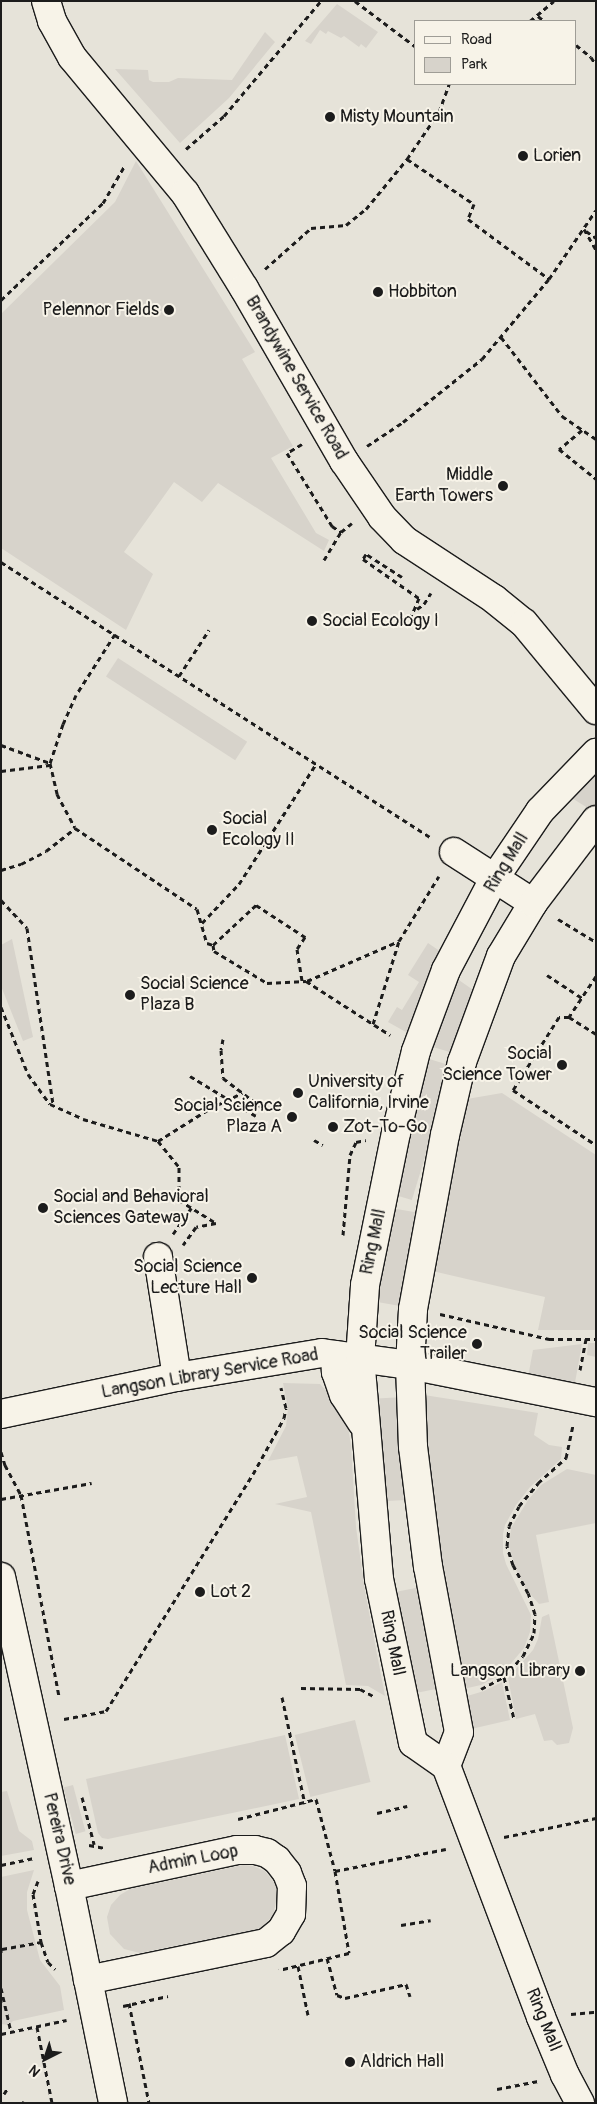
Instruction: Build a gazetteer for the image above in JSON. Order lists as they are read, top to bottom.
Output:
{
  "streets": {
    "street": [
      "Brandywine Service Road",
      "Ring Mall",
      "Langson Library Service Road",
      "Pereira Drive",
      "Admin Loop"
    ]
  },
  "crossings": [
    ["Ring Mall", "Langson Library Service Road"],
    ["Pereira Drive", "Admin Loop"]
  ],
  "places": [
    "Misty Mountain",
    "Lorien",
    "Hobbiton",
    "Pelennor Fields",
    "Middle Earth Towers",
    "Social Ecology I",
    "Social Ecology II",
    "Social Science Plaza B",
    "Social Science Tower",
    "University of California, Irvine",
    "Social Science Plaza A",
    "Zot-To-Go",
    "Social and Behavioral Sciences Gateway",
    "Social Science Lecture Hall",
    "Social Science Trailer",
    "Lot 2",
    "Langson Library",
    "Aldrich Hall"
  ],
  "legend": ["Road", "Park"],
  "north": "bottom left"
}
